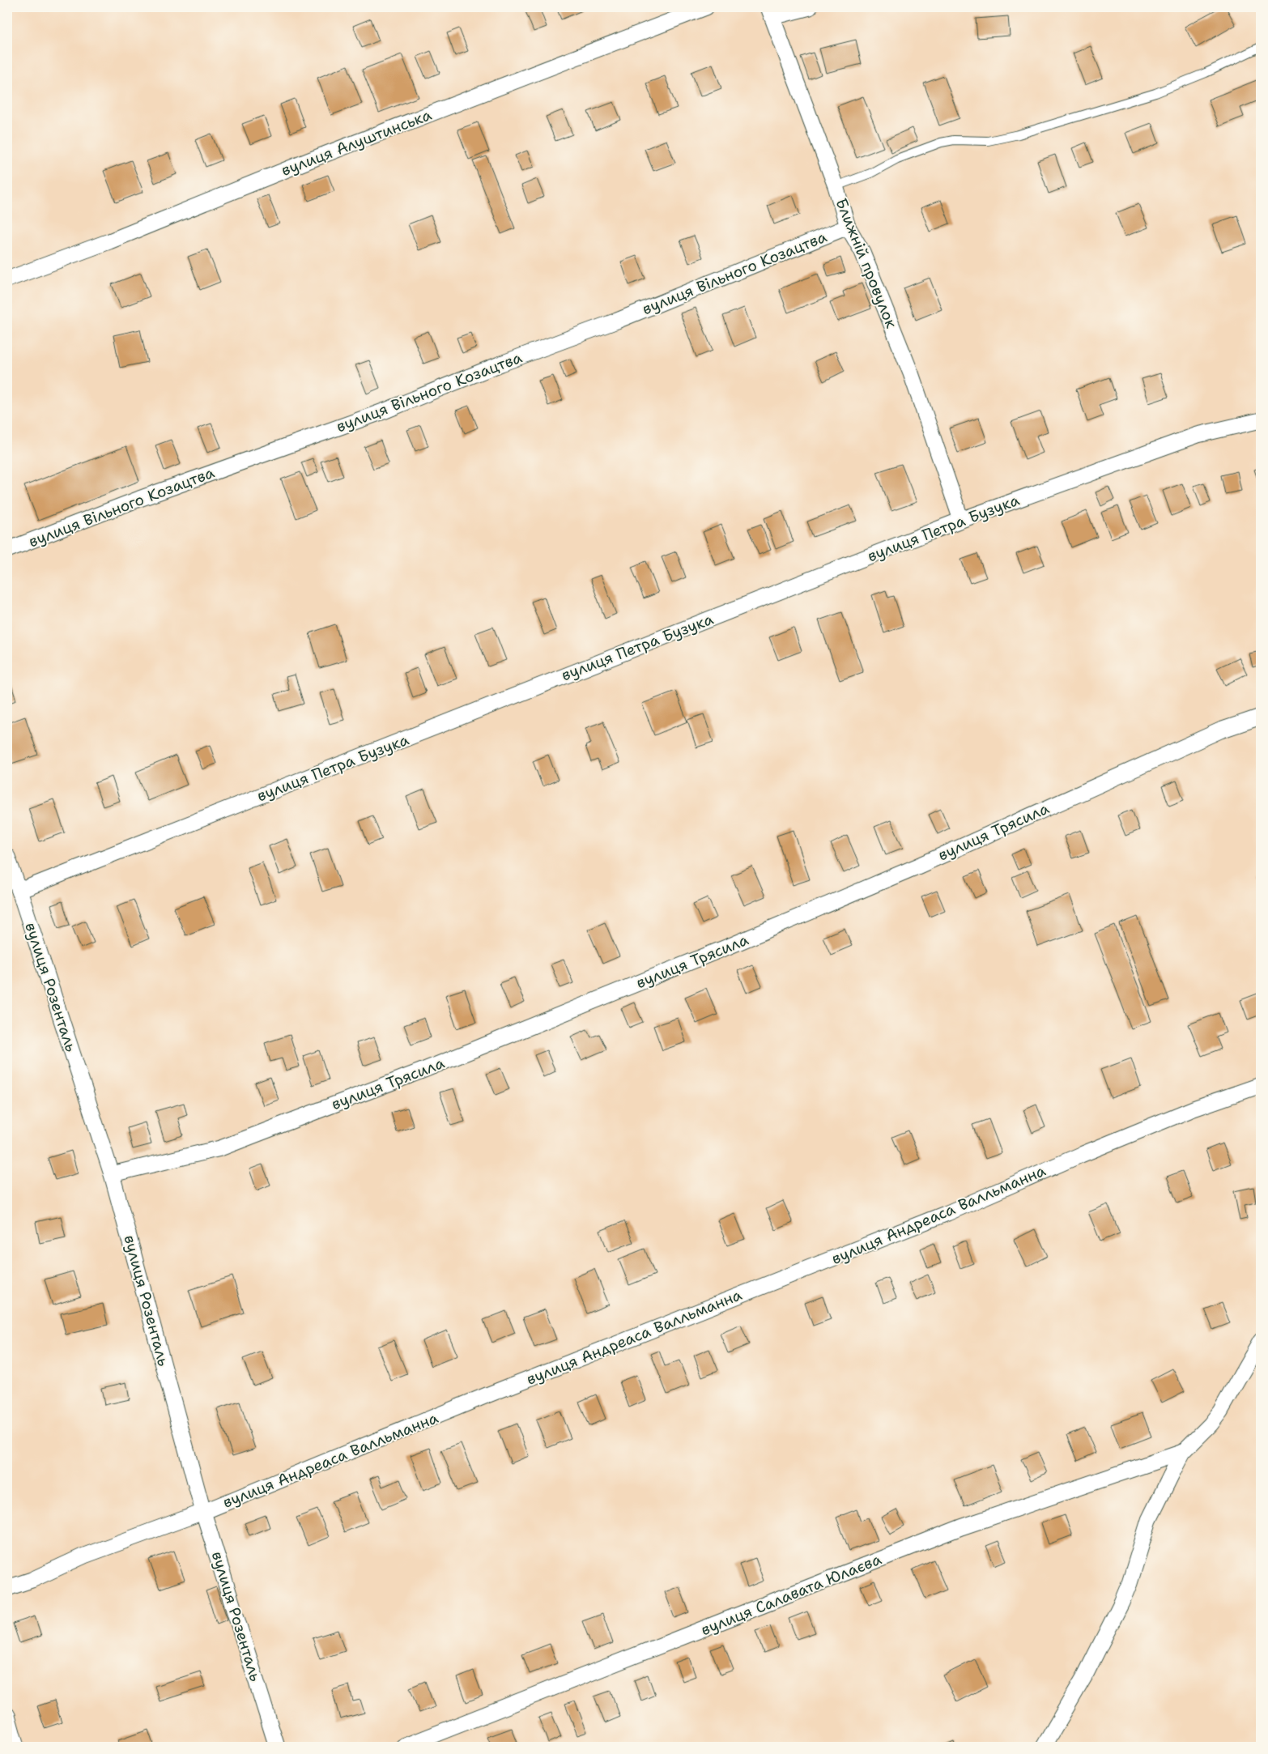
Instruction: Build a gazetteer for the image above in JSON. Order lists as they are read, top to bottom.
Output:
{
  "streets": {
    "street": [
      "вулиця Алуштинська",
      "Ближній провулок",
      "вулиця Вільного Козацтва",
      "вулиця Петра Бузука",
      "вулиця Трясила",
      "вулиця Розенталь",
      "вулиця Андреаса Валльманна",
      "вулиця Салавата Юлаєва"
    ]
  },
  "crossings": [
    ["Ближній провулок", "вулиця Вільного Козацтва"],
    ["Ближній провулок", "вулиця Петра Бузука"],
    ["вулиця Петра Бузука", "вулиця Розенталь"],
    ["вулиця Трясила", "вулиця Розенталь"],
    ["вулиця Розенталь", "вулиця Андреаса Валльманна"]
  ]
}
